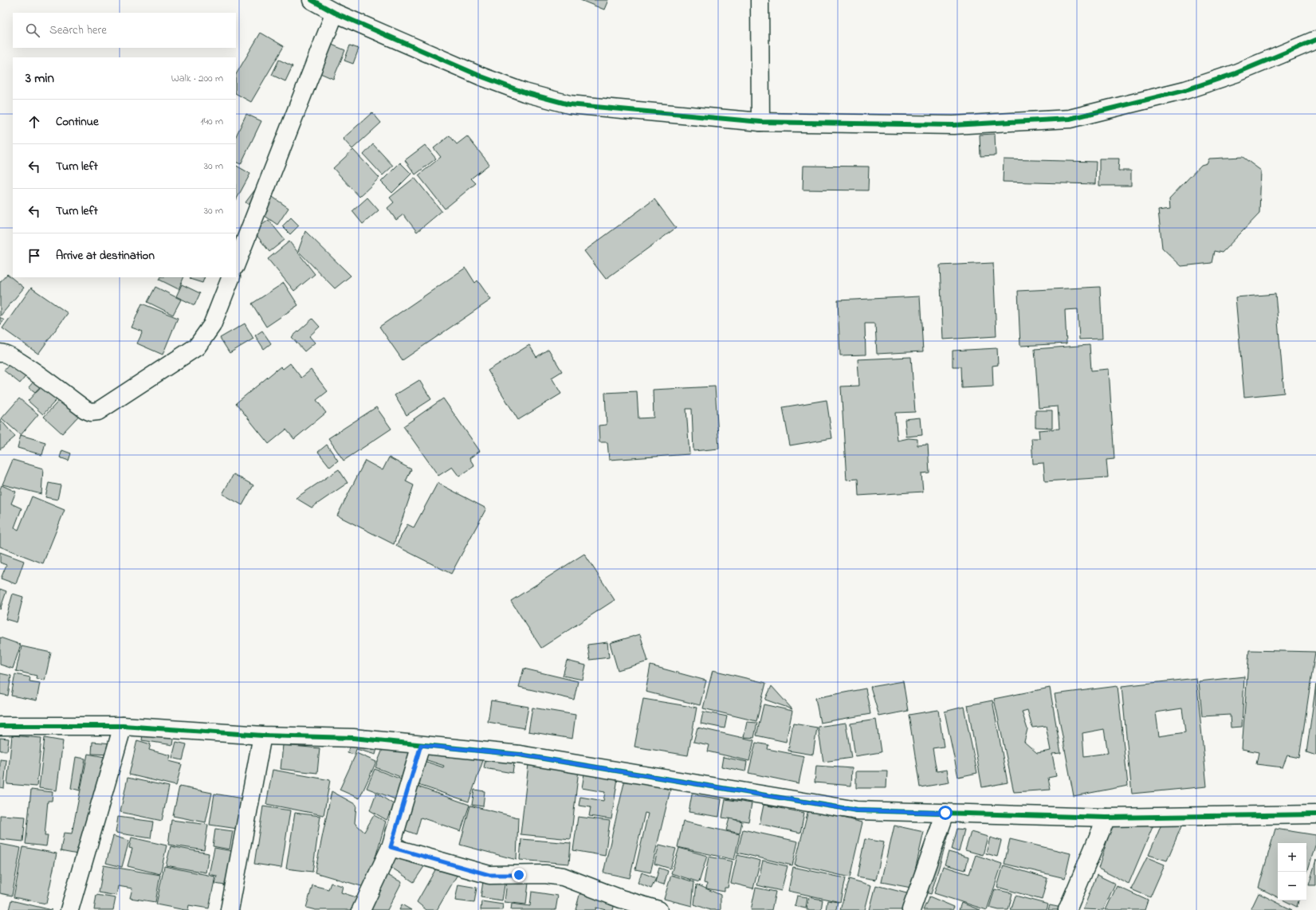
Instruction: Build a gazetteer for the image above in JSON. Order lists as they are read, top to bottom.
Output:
{
  "page": {
    "search": "Search here",
    "heading": ["3 min", "Walk · 200 m"],
    "list": [
      ["Continue", "140 m"],
      ["Turn left", "30 m"],
      ["Turn left", "30 m"],
      "Arrive at destination"
    ],
    "map_buttons": ["+", "−"]
  }
}
